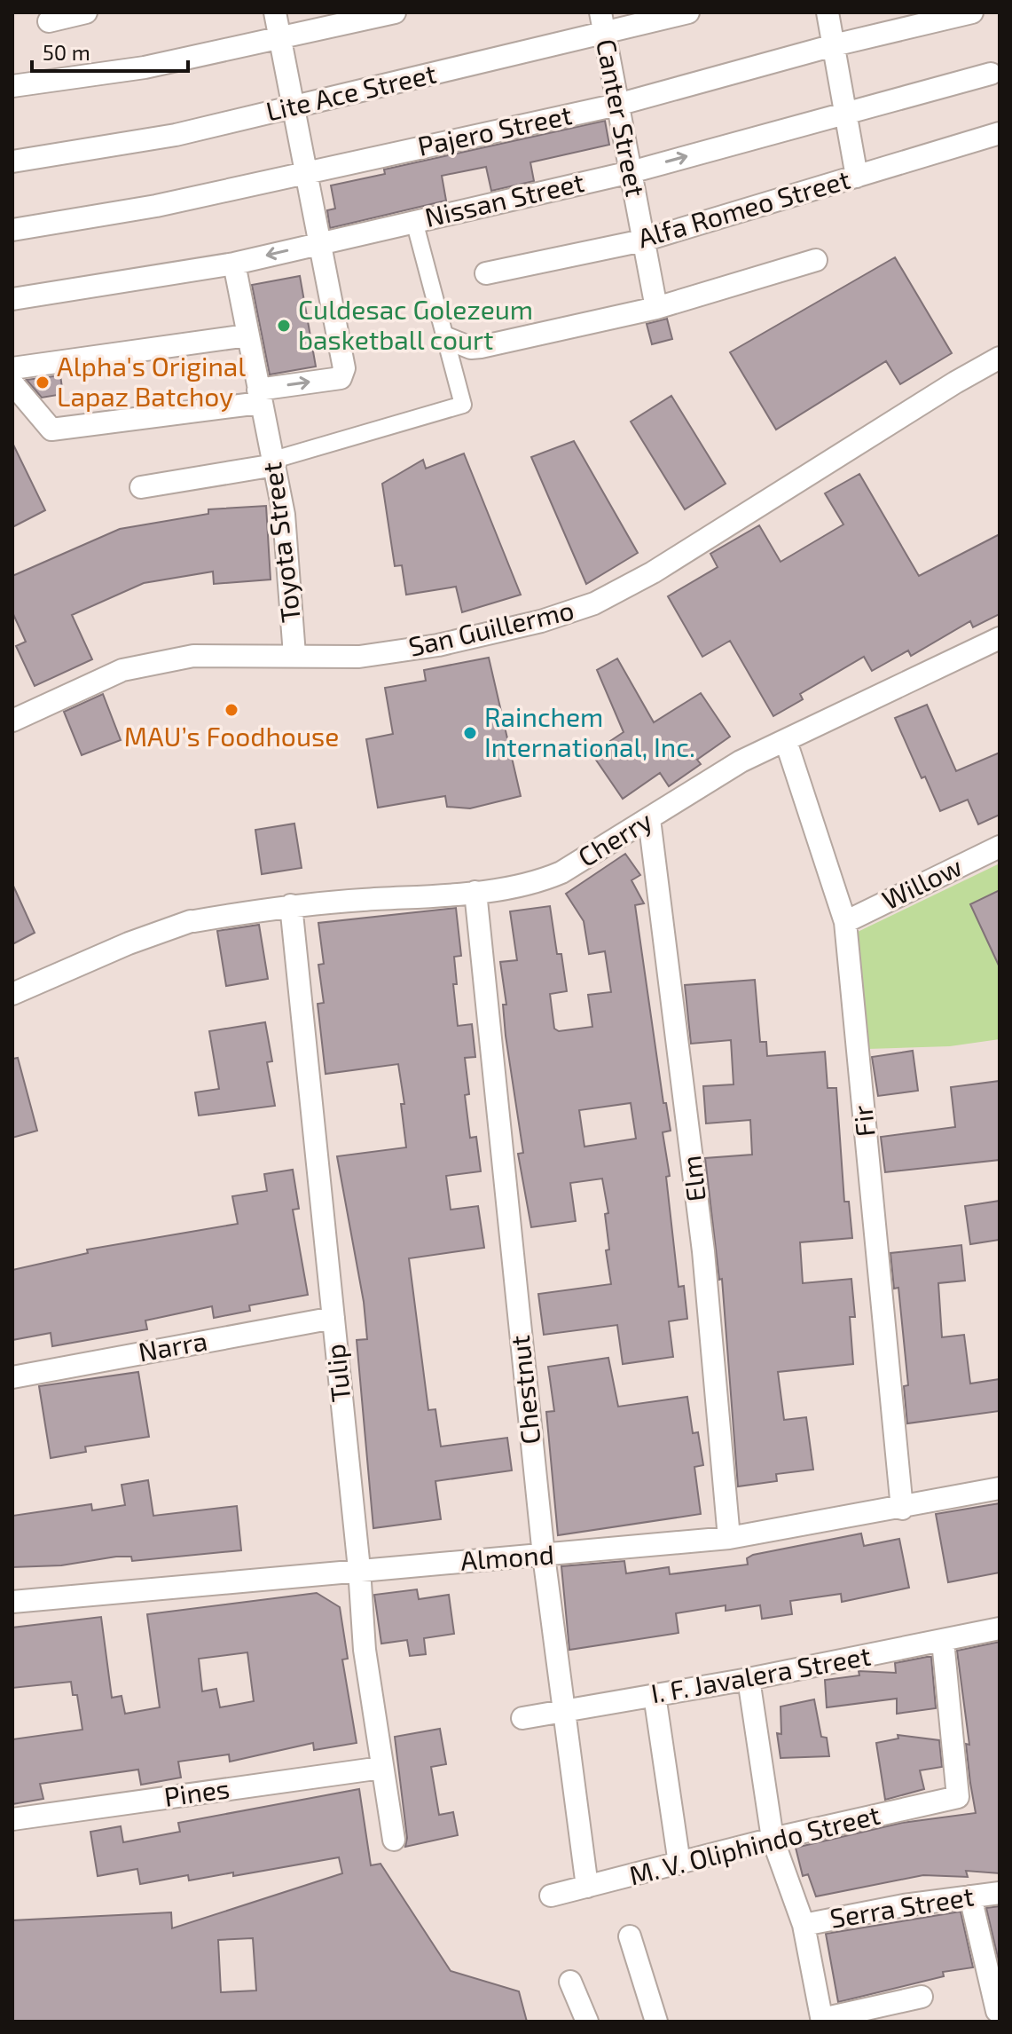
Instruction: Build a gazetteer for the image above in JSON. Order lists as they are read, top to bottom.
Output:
{
  "streets": {
    "street": [
      "Lite Ace Street",
      "Canter Street",
      "Pajero Street",
      "Nissan Street",
      "Alfa Romeo Street",
      "Toyota Street",
      "San Guillermo",
      "Cherry",
      "Willow",
      "Fir",
      "Elm",
      "Narra",
      "Tulip",
      "Chestnut",
      "Almond",
      "I. F. Javalera Street",
      "Pines",
      "M. V. Oliphindo Street",
      "Serra Street"
    ]
  },
  "crossings": [
    ["Lite Ace Street", "Canter Street"],
    ["Canter Street", "Pajero Street"],
    ["Canter Street", "Nissan Street"],
    ["Canter Street", "Alfa Romeo Street"],
    ["Nissan Street", "Toyota Street"],
    ["Toyota Street", "San Guillermo"],
    ["Cherry", "Fir"],
    ["Cherry", "Elm"],
    ["Cherry", "Tulip"],
    ["Cherry", "Chestnut"],
    ["Willow", "Fir"],
    ["Fir", "Almond"],
    ["Elm", "Almond"],
    ["Narra", "Tulip"],
    ["Tulip", "Almond"],
    ["Tulip", "Pines"],
    ["Chestnut", "Almond"],
    ["Chestnut", "I. F. Javalera Street"],
    ["Chestnut", "M. V. Oliphindo Street"],
    ["I. F. Javalera Street", "M. V. Oliphindo Street"]
  ],
  "places": [
    "Culdesac Golezeum basketball court",
    "Alpha's Original Lapaz Batchoy",
    "MAU’s Foodhouse",
    "Rainchem International, Inc."
  ],
  "scale_bar": "50 m"
}
